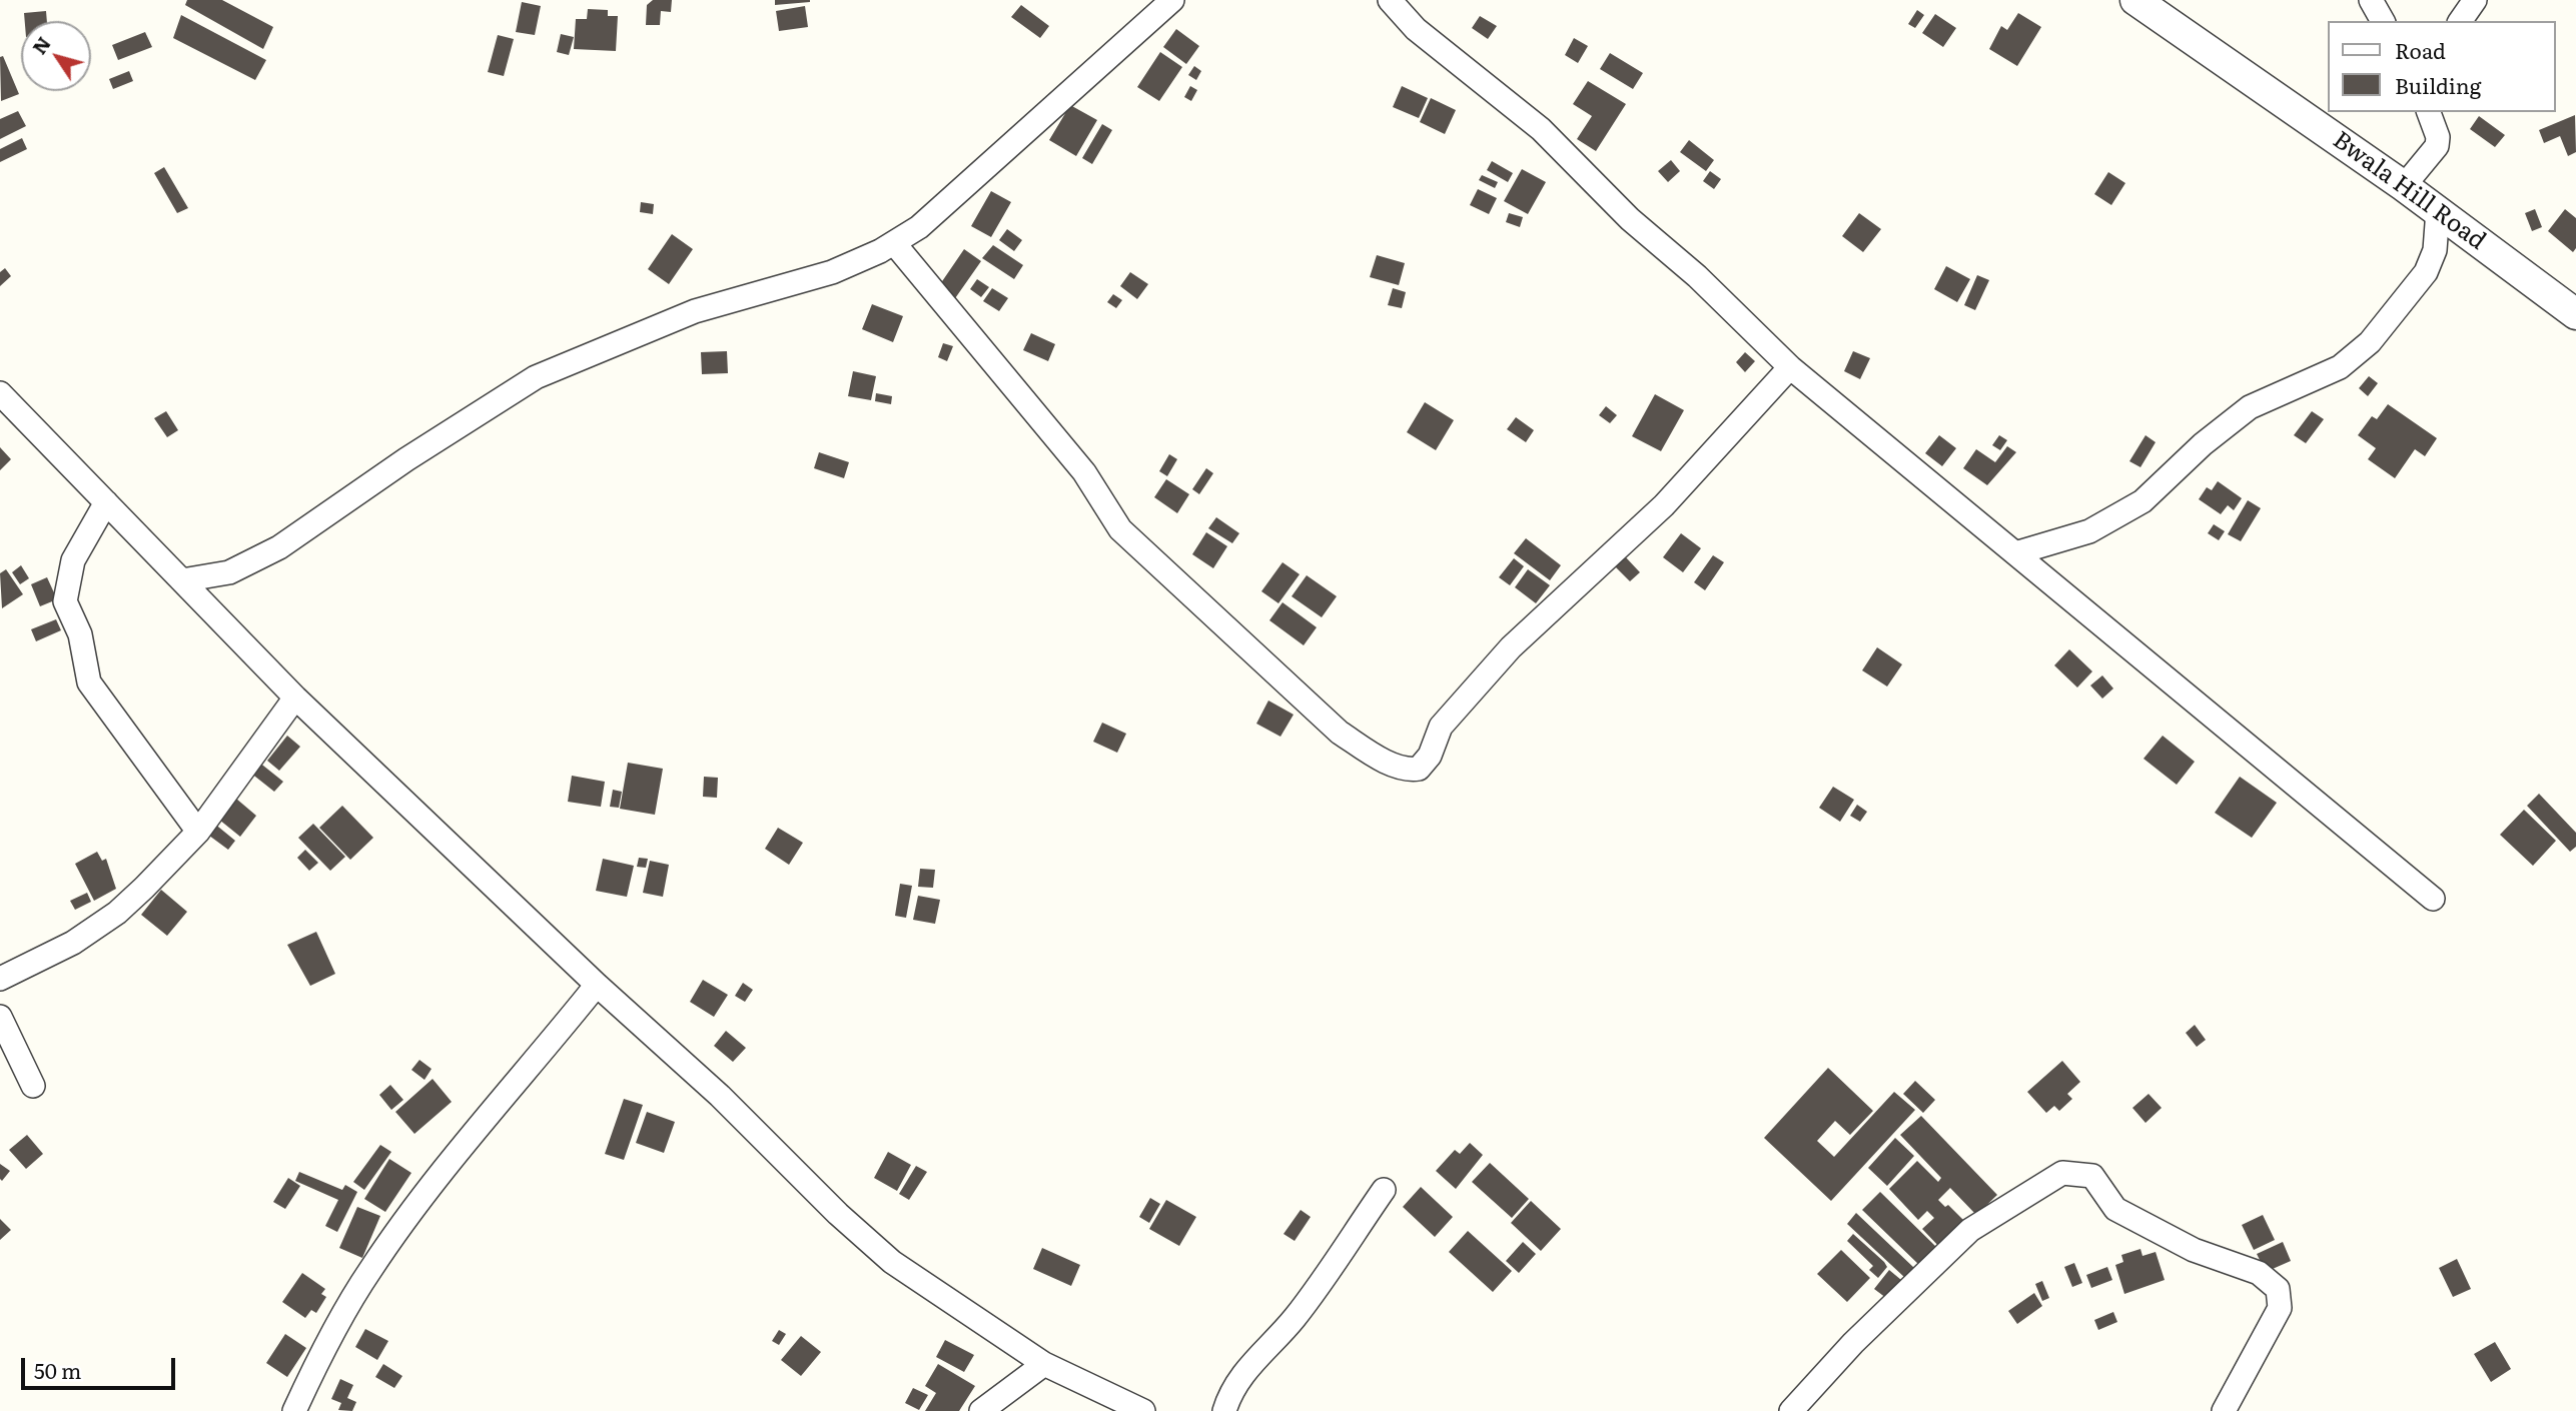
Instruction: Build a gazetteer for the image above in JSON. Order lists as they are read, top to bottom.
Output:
{
  "streets": {
    "street": ["Bwala Hill Road"]
  },
  "legend": ["Road", "Building"],
  "scale_bar": "50 m",
  "north": "top left"
}
